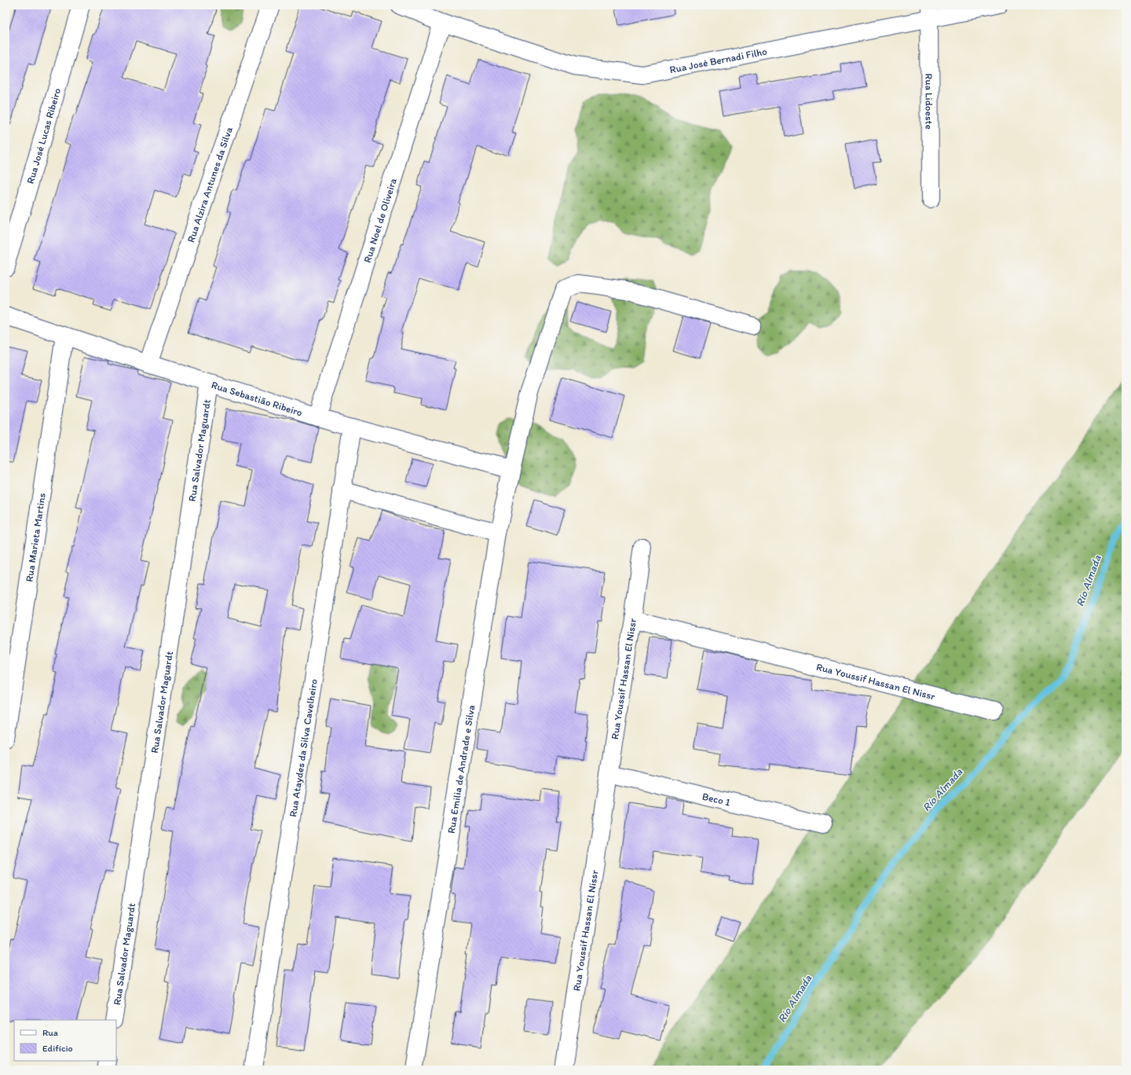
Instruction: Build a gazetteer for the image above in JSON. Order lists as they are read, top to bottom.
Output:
{
  "streets": {
    "street": [
      "Rua José Bernadi Filho",
      "Rua Lidoeste",
      "Rua José Lucas Ribeiro",
      "Rua Alzira Antunes da Silva",
      "Rua Noel de Oliveira",
      "Rua Sebastião Ribeiro",
      "Rua Salvador Maguardt",
      "Rua Marieta Martins",
      "Rua Youssif Hassan El Nissr",
      "Rua Ataydes da Silva Cavelheiro",
      "Rua Emilia de Andrade e Silva",
      "Beco 1"
    ]
  },
  "crossings": [
    ["Rua José Bernadi Filho", "Rua Lidoeste"],
    ["Rua José Bernadi Filho", "Rua Noel de Oliveira"],
    ["Rua Alzira Antunes da Silva", "Rua Sebastião Ribeiro"],
    ["Rua Noel de Oliveira", "Rua Sebastião Ribeiro"],
    ["Rua Sebastião Ribeiro", "Rua Salvador Maguardt"],
    ["Rua Sebastião Ribeiro", "Rua Marieta Martins"],
    ["Rua Sebastião Ribeiro", "Rua Ataydes da Silva Cavelheiro"],
    ["Rua Sebastião Ribeiro", "Rua Emilia de Andrade e Silva"],
    ["Rua Youssif Hassan El Nissr", "Beco 1"]
  ],
  "water": ["Río Almada"],
  "legend": ["Rua", "Edifício"]
}
